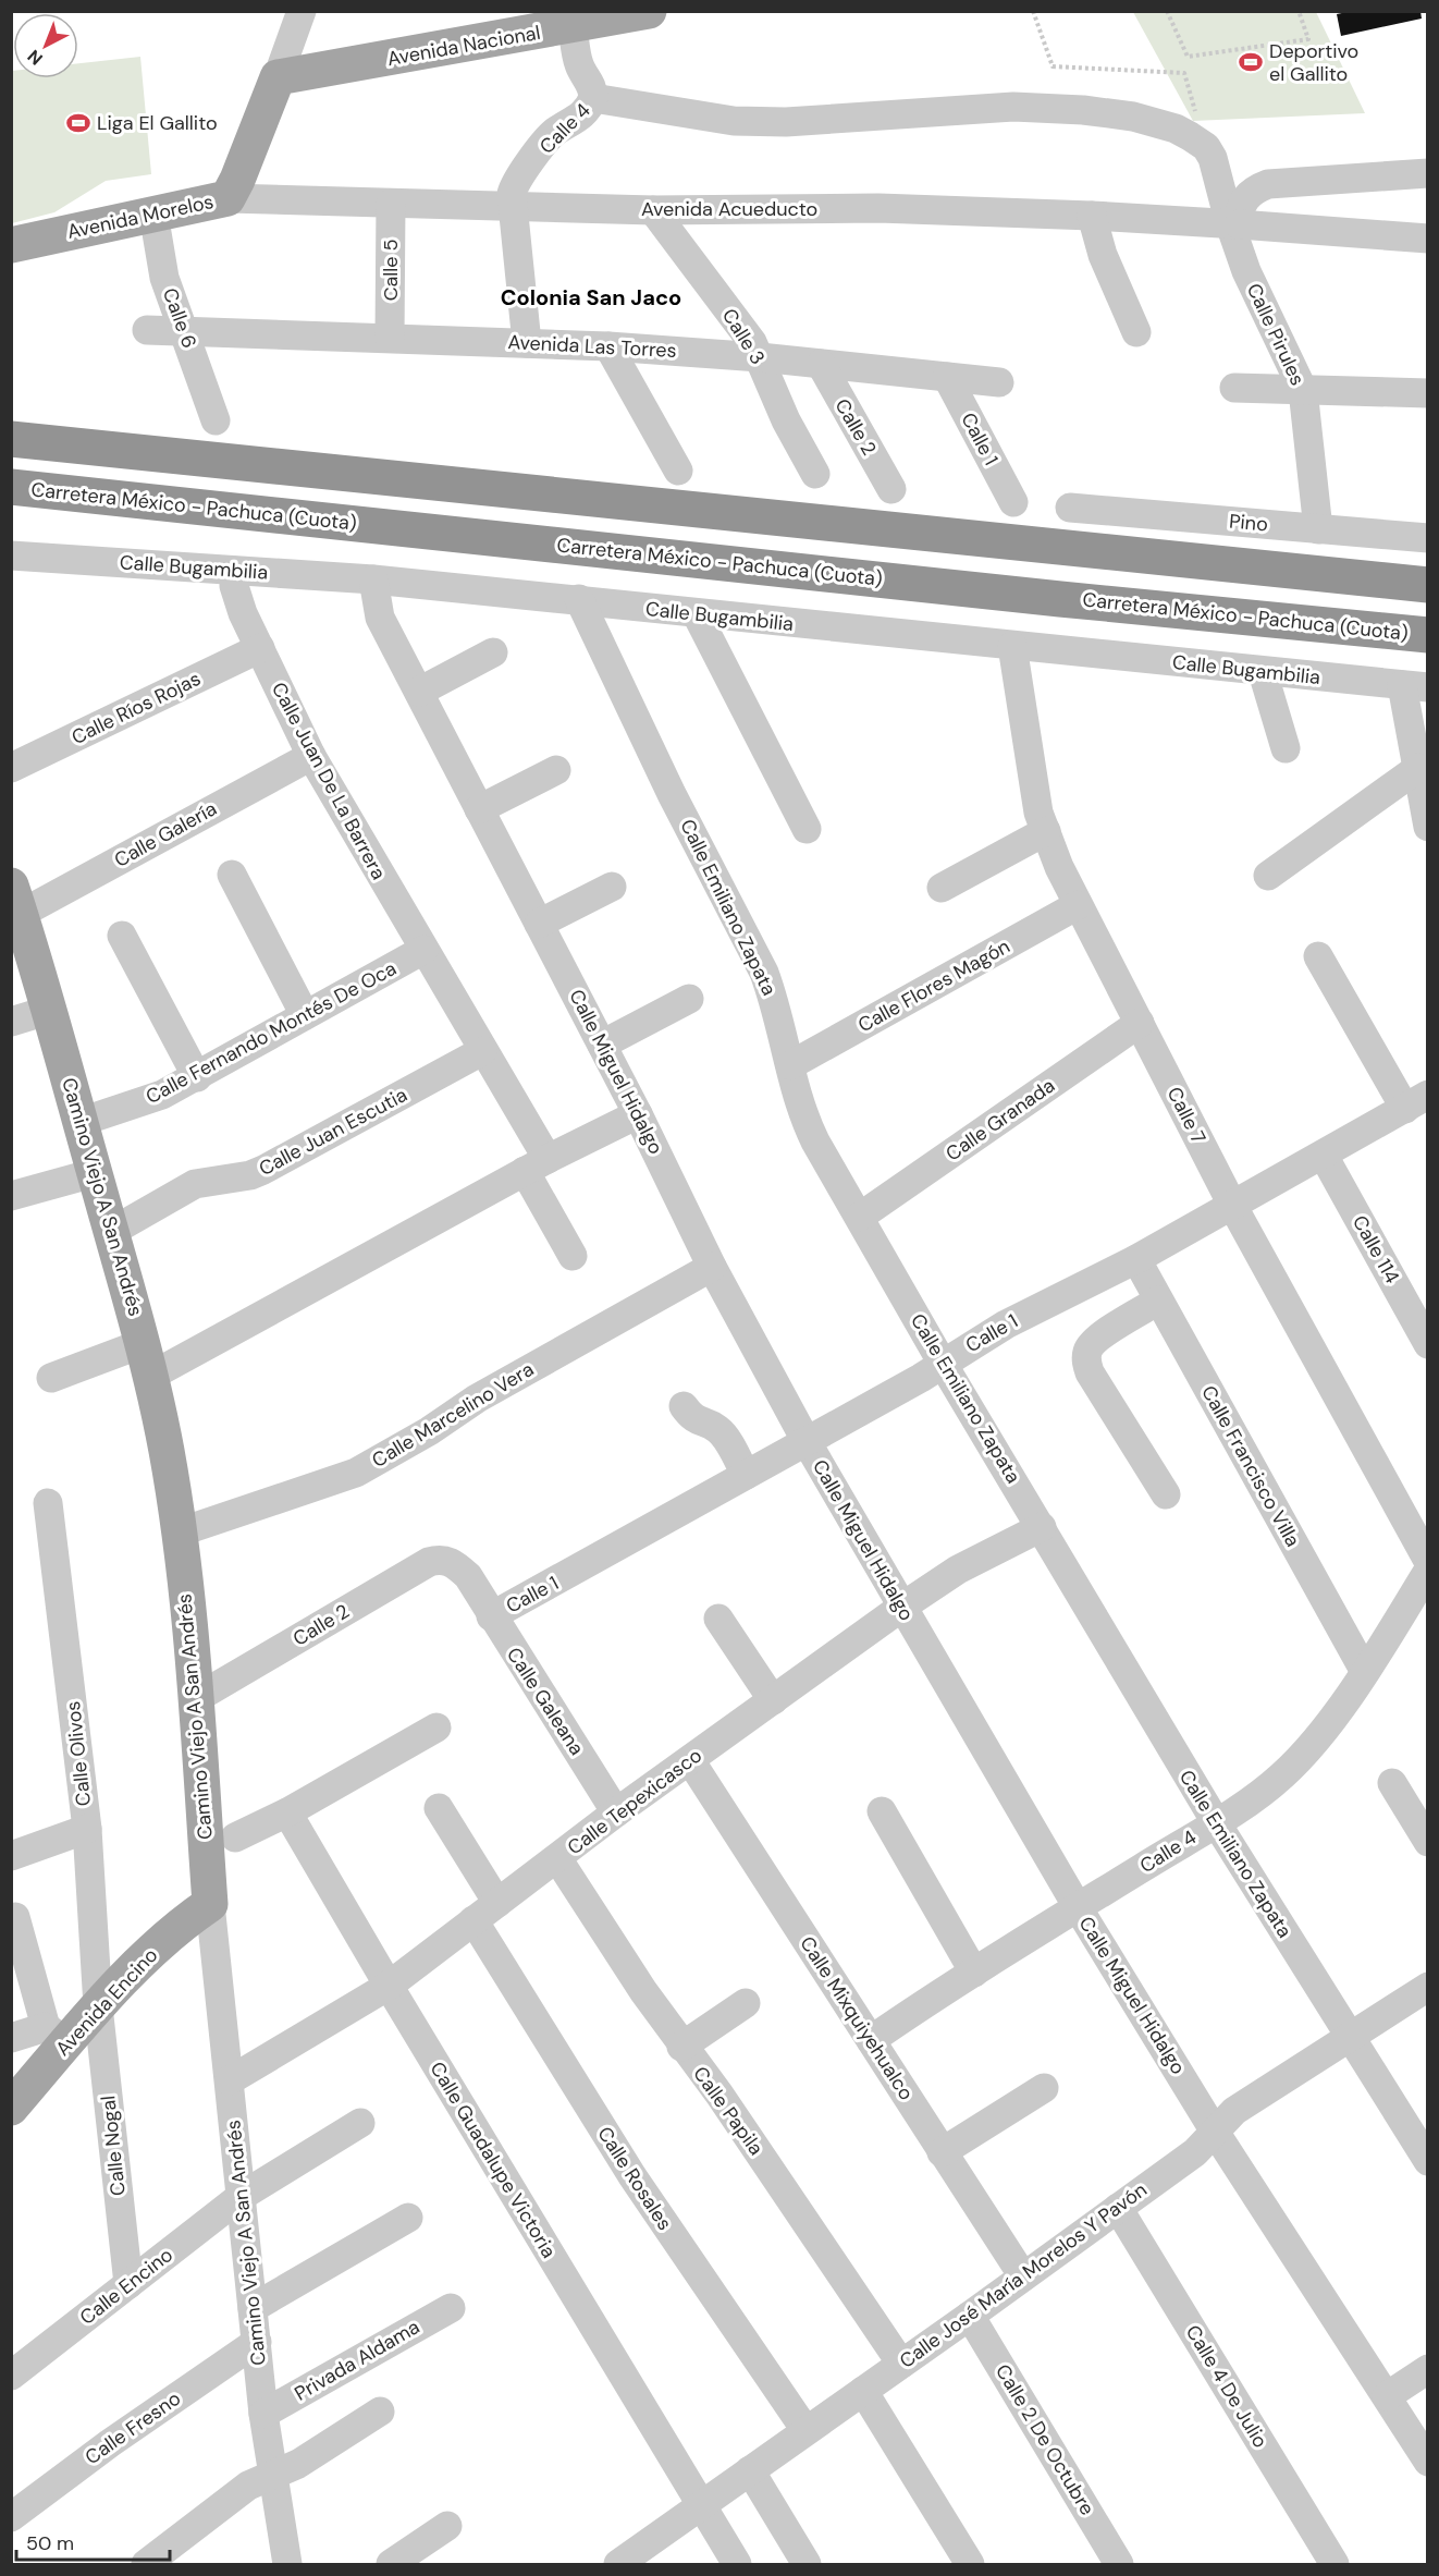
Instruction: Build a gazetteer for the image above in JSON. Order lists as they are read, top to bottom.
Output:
{
  "streets": {
    "highway": ["Carretera México - Pachuca (Cuota)"],
    "main road": [
      "Avenida Nacional",
      "Avenida Morelos",
      "Camino Viejo A San Andrés",
      "Avenida Encino"
    ],
    "street": [
      "Calle 4",
      "Avenida Acueducto",
      "Calle 5",
      "Calle 6",
      "Calle Pirules",
      "Calle 3",
      "Avenida Las Torres",
      "Calle 2",
      "Calle 1",
      "Pino",
      "Calle Bugambilia",
      "Calle Ríos Rojas",
      "Calle Juan De La Barrera",
      "Calle Galería",
      "Calle Emiliano Zapata",
      "Calle Flores Magón",
      "Calle Fernando Montés De Oca",
      "Calle Miguel Hidalgo",
      "Calle 7",
      "Calle Granada",
      "Calle Juan Escutia",
      "Calle 114",
      "Calle Marcelino Vera",
      "Calle Francisco Villa",
      "Calle Galeana",
      "Calle Olivos",
      "Calle Tepexicasco",
      "Calle Mixquiyehualco",
      "Calle Papila",
      "Calle Nogal",
      "Calle Guadalupe Victoria",
      "Calle Rosales",
      "Calle José María Morelos Y Pavón",
      "Calle Encino",
      "Privada Aldama",
      "Calle 4 De Julio",
      "Calle Fresno",
      "Calle 2 De Octubre"
    ]
  },
  "crossings": [
    ["Avenida Nacional", "Calle 4"],
    ["Avenida Nacional", "Avenida Morelos"],
    ["Calle 4", "Avenida Acueducto"],
    ["Calle 4", "Avenida Las Torres"],
    ["Calle 4", "Calle Emiliano Zapata"],
    ["Calle 4", "Calle Miguel Hidalgo"],
    ["Calle 4", "Calle Francisco Villa"],
    ["Calle 4", "Calle Mixquiyehualco"],
    ["Avenida Acueducto", "Avenida Morelos"],
    ["Avenida Acueducto", "Calle 5"],
    ["Avenida Acueducto", "Calle Pirules"],
    ["Avenida Acueducto", "Calle 3"],
    ["Avenida Morelos", "Calle 6"],
    ["Calle 5", "Avenida Las Torres"],
    ["Calle 6", "Avenida Las Torres"],
    ["Calle Pirules", "Pino"],
    ["Calle 3", "Avenida Las Torres"],
    ["Avenida Las Torres", "Calle 2"],
    ["Avenida Las Torres", "Calle 1"],
    ["Calle 2", "Camino Viejo A San Andrés"],
    ["Calle 2", "Calle Galeana"],
    ["Calle 1", "Calle Emiliano Zapata"],
    ["Calle 1", "Calle Miguel Hidalgo"],
    ["Calle 1", "Calle 7"],
    ["Calle 1", "Calle 114"],
    ["Calle 1", "Calle Francisco Villa"],
    ["Calle 1", "Calle Galeana"],
    ["Calle Bugambilia", "Calle Juan De La Barrera"],
    ["Calle Bugambilia", "Calle Emiliano Zapata"],
    ["Calle Bugambilia", "Calle Miguel Hidalgo"],
    ["Calle Bugambilia", "Calle 7"],
    ["Calle Ríos Rojas", "Calle Juan De La Barrera"],
    ["Calle Juan De La Barrera", "Calle Galería"],
    ["Calle Juan De La Barrera", "Calle Fernando Montés De Oca"],
    ["Calle Juan De La Barrera", "Calle Juan Escutia"],
    ["Calle Galería", "Camino Viejo A San Andrés"],
    ["Calle Emiliano Zapata", "Calle Flores Magón"],
    ["Calle Emiliano Zapata", "Calle Granada"],
    ["Calle Emiliano Zapata", "Calle Tepexicasco"],
    ["Calle Emiliano Zapata", "Calle José María Morelos Y Pavón"],
    ["Calle Flores Magón", "Calle 7"],
    ["Calle Fernando Montés De Oca", "Camino Viejo A San Andrés"],
    ["Calle Miguel Hidalgo", "Calle Marcelino Vera"],
    ["Calle Miguel Hidalgo", "Calle Tepexicasco"],
    ["Calle Miguel Hidalgo", "Calle José María Morelos Y Pavón"],
    ["Calle 7", "Calle Granada"],
    ["Calle Juan Escutia", "Camino Viejo A San Andrés"],
    ["Camino Viejo A San Andrés", "Calle Marcelino Vera"],
    ["Camino Viejo A San Andrés", "Calle Tepexicasco"],
    ["Camino Viejo A San Andrés", "Avenida Encino"],
    ["Camino Viejo A San Andrés", "Calle Encino"],
    ["Camino Viejo A San Andrés", "Privada Aldama"],
    ["Camino Viejo A San Andrés", "Calle Fresno"],
    ["Calle Galeana", "Calle Tepexicasco"],
    ["Calle Olivos", "Avenida Encino"],
    ["Calle Olivos", "Calle Nogal"],
    ["Calle Tepexicasco", "Calle Mixquiyehualco"],
    ["Calle Tepexicasco", "Calle Papila"],
    ["Calle Tepexicasco", "Calle Guadalupe Victoria"],
    ["Calle Tepexicasco", "Calle Rosales"],
    ["Avenida Encino", "Calle Nogal"],
    ["Calle Mixquiyehualco", "Calle José María Morelos Y Pavón"],
    ["Calle Papila", "Calle José María Morelos Y Pavón"],
    ["Calle Nogal", "Calle Encino"],
    ["Calle Guadalupe Victoria", "Calle José María Morelos Y Pavón"],
    ["Calle Rosales", "Calle José María Morelos Y Pavón"],
    ["Calle José María Morelos Y Pavón", "Calle 4 De Julio"],
    ["Calle José María Morelos Y Pavón", "Calle 2 De Octubre"]
  ],
  "districts": ["Colonia San Jaco"],
  "places": {
    "sports": ["Deportivo el Gallito", "Liga El Gallito"]
  },
  "scale_bar": "50 m",
  "north": "bottom left"
}
